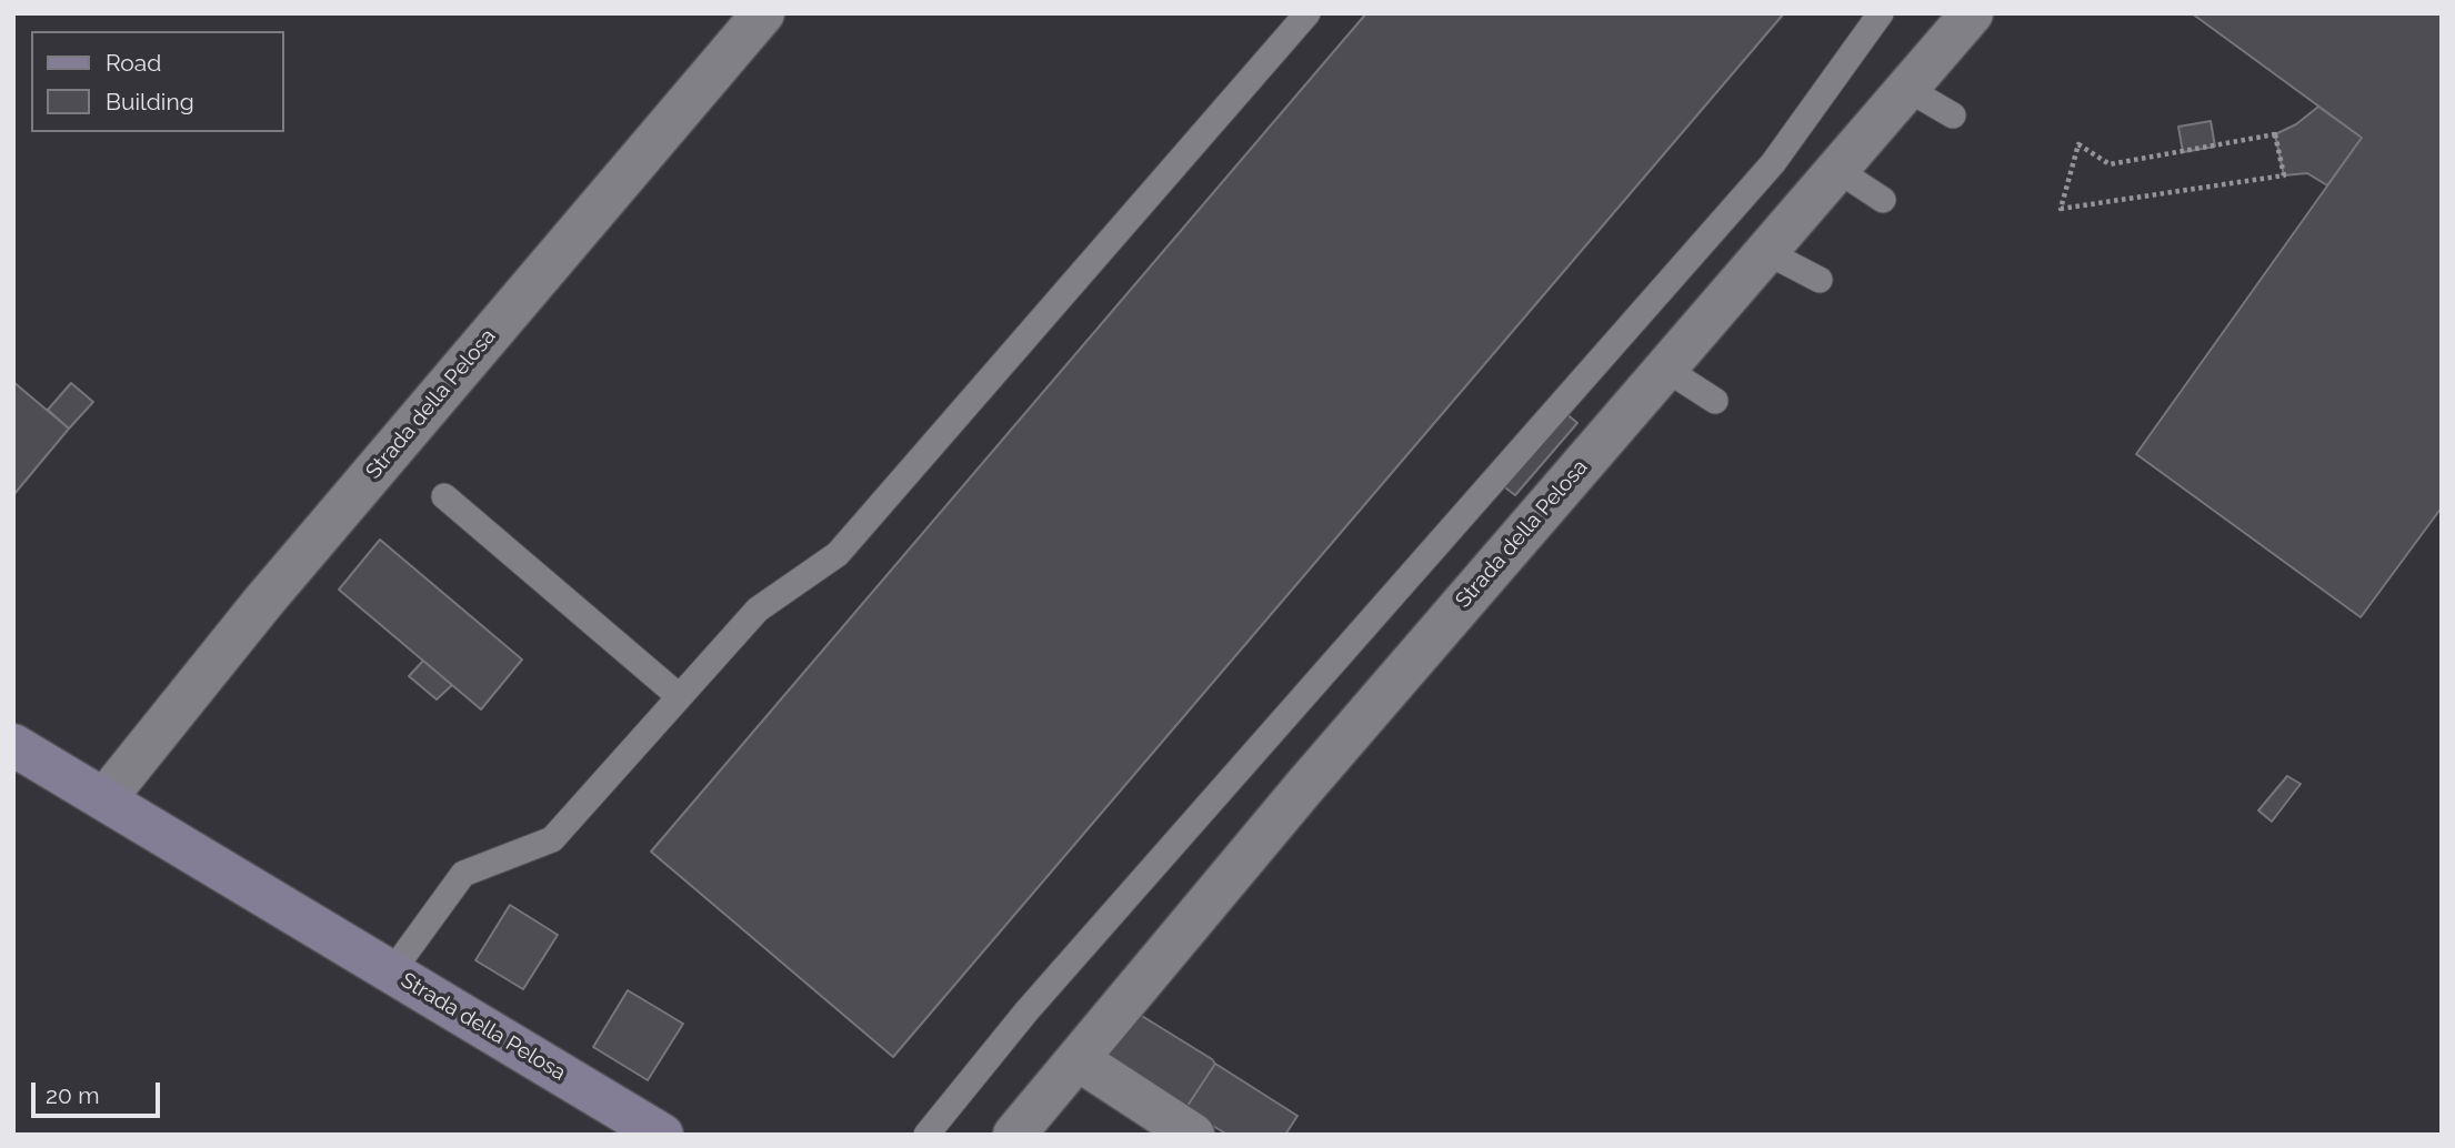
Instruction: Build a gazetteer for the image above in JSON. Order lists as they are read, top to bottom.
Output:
{
  "streets": {
    "street": ["Strada della Pelosa"]
  },
  "legend": ["Road", "Building"],
  "scale_bar": "20 m"
}
